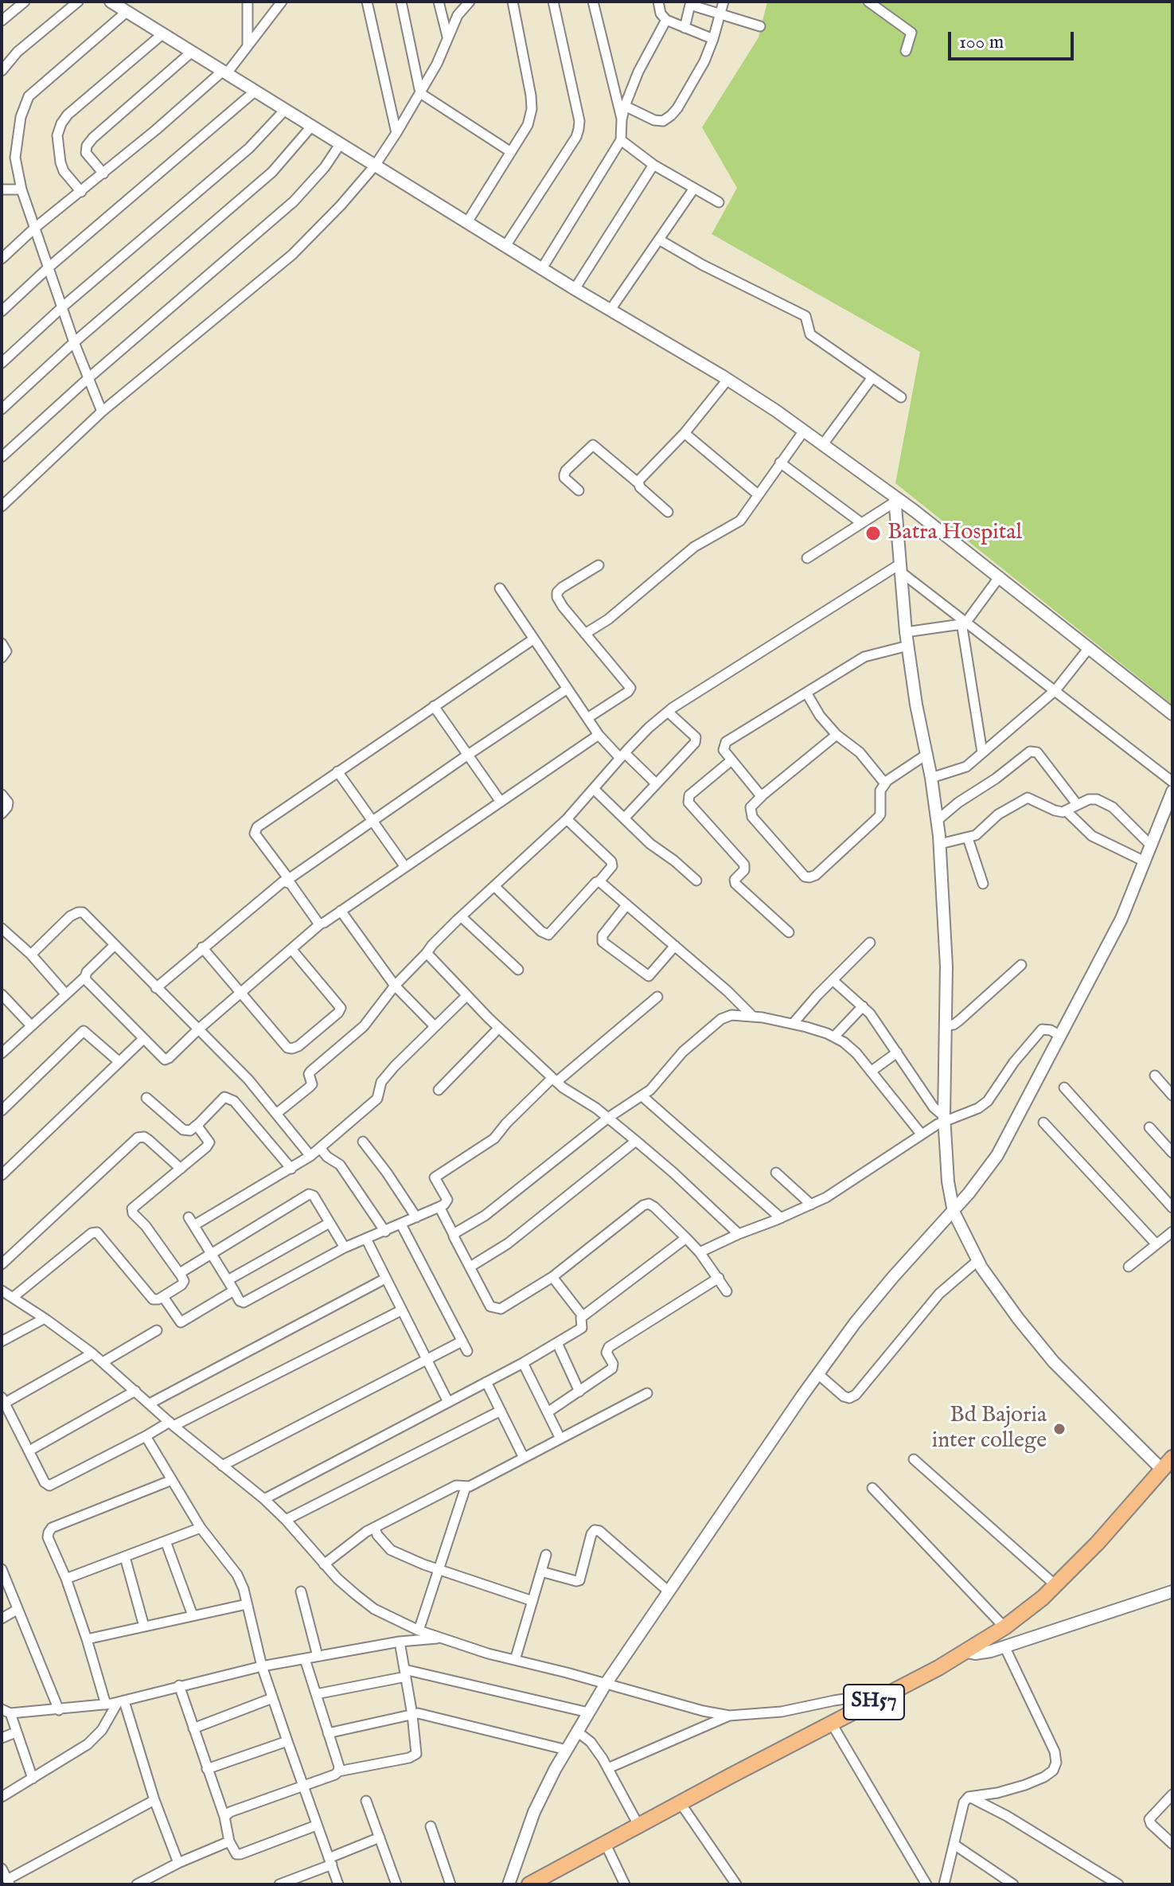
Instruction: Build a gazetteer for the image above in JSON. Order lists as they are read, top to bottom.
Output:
{
  "streets": {
    "main road": ["SH57"]
  },
  "places": ["Batra Hospital", "Bd Bajoria inter college"],
  "scale_bar": "100 m"
}
